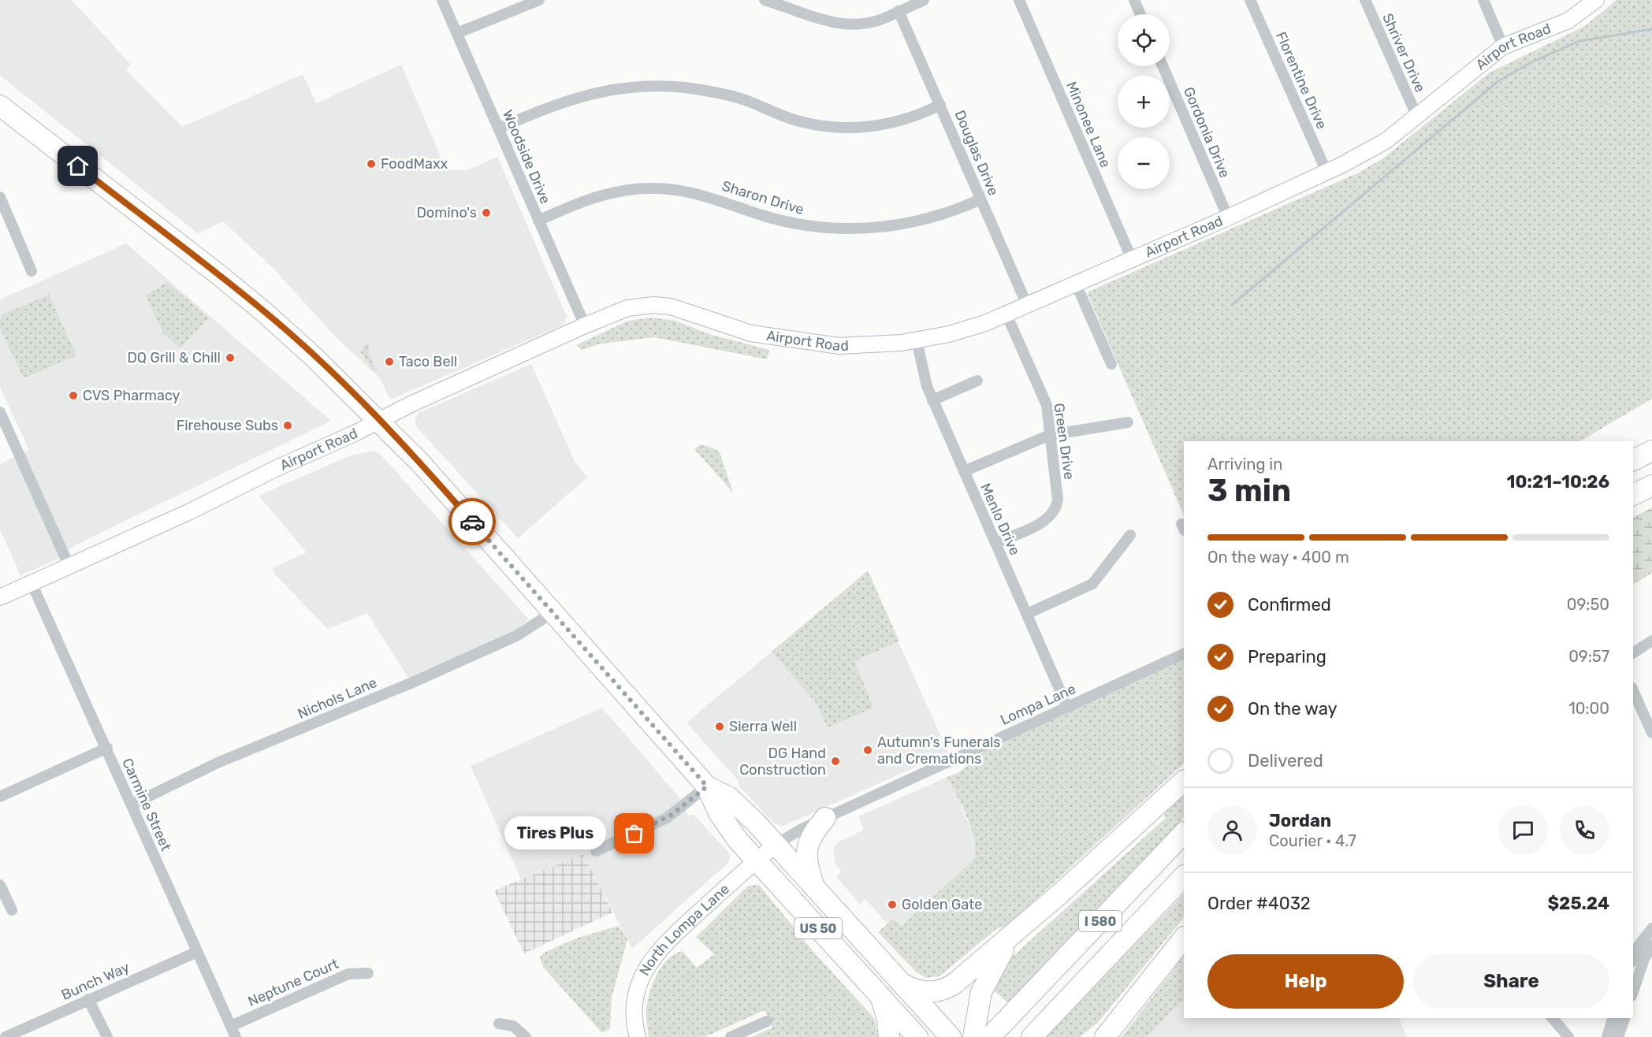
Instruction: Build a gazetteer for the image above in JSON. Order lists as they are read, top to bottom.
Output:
{
  "streets": {
    "highway": ["I 580", "US 50"],
    "street": [
      "Airport Road",
      "Shriver Drive",
      "Florentine Drive",
      "Minonee Lane",
      "Gordonia Drive",
      "Douglas Drive",
      "Woodside Drive",
      "Sharon Drive",
      "Green Drive",
      "Menlo Drive",
      "Nichols Lane",
      "Lompa Lane",
      "Carmine Street",
      "North Lompa Lane",
      "Bunch Way",
      "Neptune Court"
    ]
  },
  "crossings": [
    ["Airport Road", "Shriver Drive"],
    ["Airport Road", "Florentine Drive"],
    ["Airport Road", "Minonee Lane"],
    ["Airport Road", "Gordonia Drive"],
    ["Airport Road", "Douglas Drive"],
    ["Airport Road", "Woodside Drive"],
    ["Airport Road", "Green Drive"],
    ["Airport Road", "Menlo Drive"],
    ["Airport Road", "Carmine Street"],
    ["Airport Road", "US 50"],
    ["Douglas Drive", "Sharon Drive"],
    ["Woodside Drive", "Sharon Drive"],
    ["Green Drive", "Menlo Drive"],
    ["Menlo Drive", "Lompa Lane"],
    ["Nichols Lane", "Carmine Street"],
    ["Nichols Lane", "US 50"],
    ["Lompa Lane", "US 50"],
    ["Lompa Lane", "North Lompa Lane"],
    ["Carmine Street", "Bunch Way"],
    ["Carmine Street", "Neptune Court"],
    ["US 50", "North Lompa Lane"]
  ],
  "places": [
    "FoodMaxx",
    "Domino's",
    "DQ Grill & Chill",
    "Taco Bell",
    "CVS Pharmacy",
    "Firehouse Subs",
    "Sierra Well",
    "Autumn's Funerals and Cremations",
    "DG Hand Construction",
    "Tires Plus",
    "Golden Gate"
  ],
  "page": {
    "map_buttons": ["+", "−"],
    "heading": ["3 min", "Arriving in", "10:21–10:26"],
    "panel": [
      "Jordan",
      "Courier · 4.7",
      "Order #4032",
      "$25.24"
    ],
    "bar": "On the way · 400 m",
    "list": [
      ["Confirmed", "09:50"],
      ["Preparing", "09:57"],
      ["On the way", "10:00"],
      "Delivered"
    ],
    "bubble": "Tires Plus",
    "buttons": ["Help", "Share"]
  }
}
